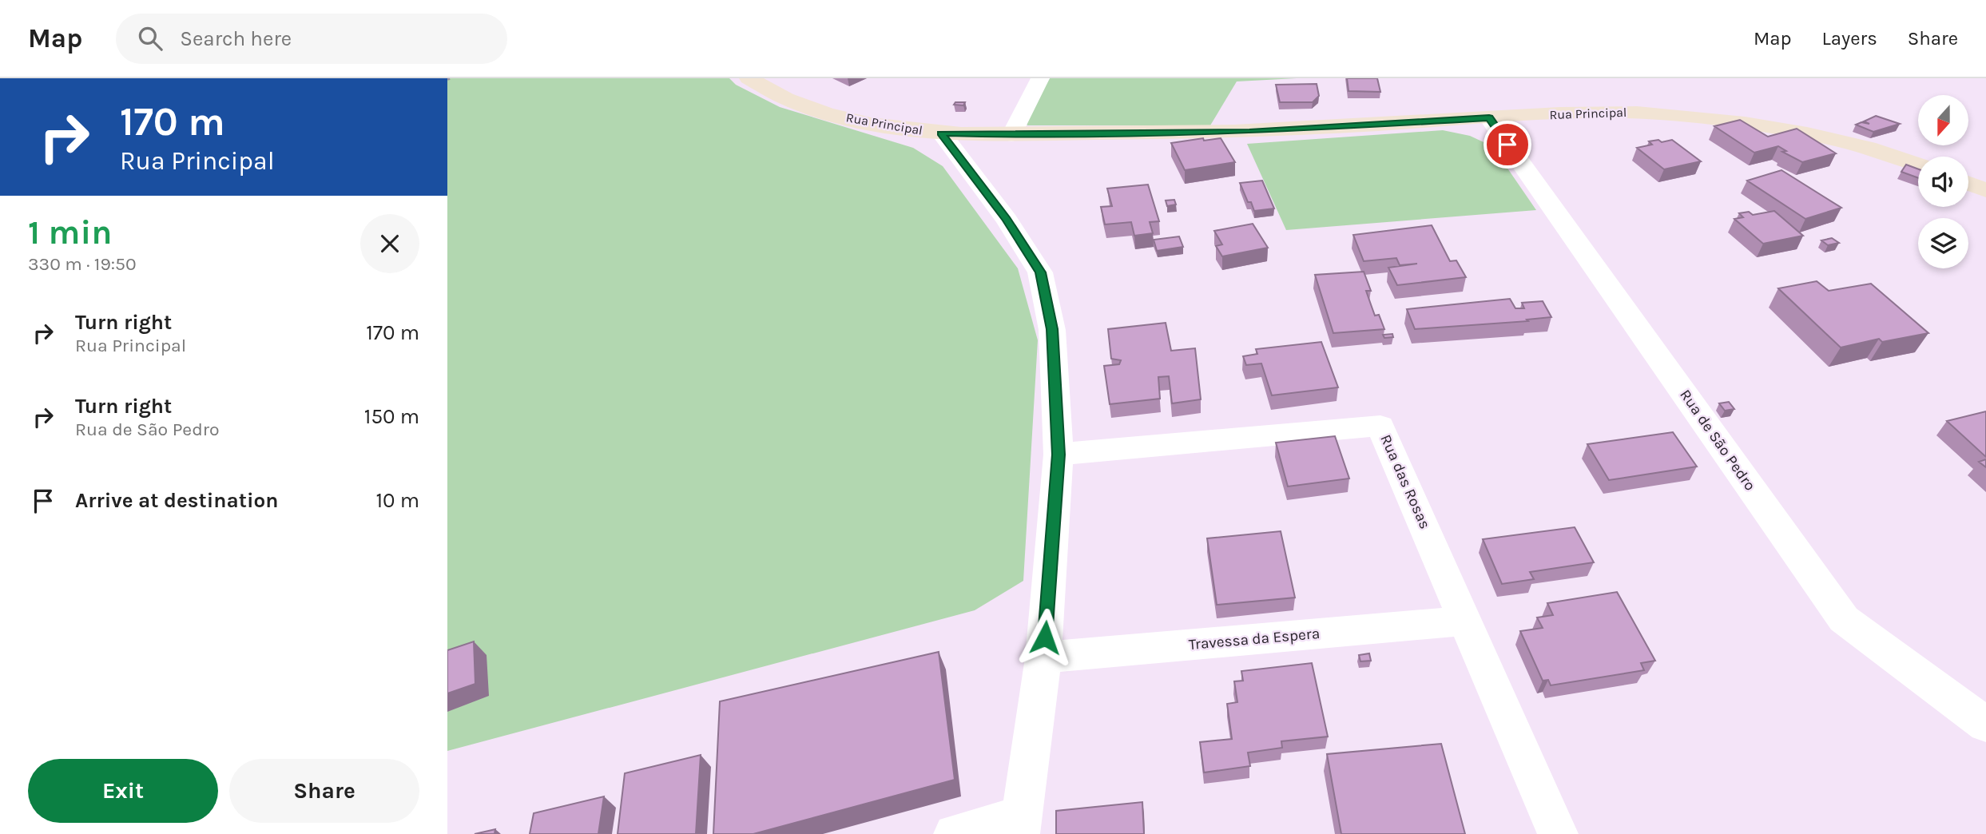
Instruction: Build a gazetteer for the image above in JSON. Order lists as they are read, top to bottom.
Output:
{
  "streets": {
    "street": [
      "Rua Principal",
      "Rua de São Pedro",
      "Rua das Rosas",
      "Travessa da Espera"
    ]
  },
  "crossings": [
    ["Rua Principal", "Rua de São Pedro"],
    ["Rua das Rosas", "Travessa da Espera"]
  ],
  "north": "bottom",
  "page": {
    "header": "Map",
    "search": "Search here",
    "nav": ["Map", "Layers", "Share"],
    "turn": ["170 m", "Rua Principal"],
    "heading": ["1 min", "330 m · 19:50"],
    "list": [
      {
        "name": "Turn right",
        "note": "Rua Principal",
        "value": "170 m"
      },
      {
        "name": "Turn right",
        "note": "Rua de São Pedro",
        "value": "150 m"
      },
      {
        "name": "Arrive at destination",
        "value": "10 m"
      }
    ],
    "buttons": ["Exit", "Share"]
  }
}
